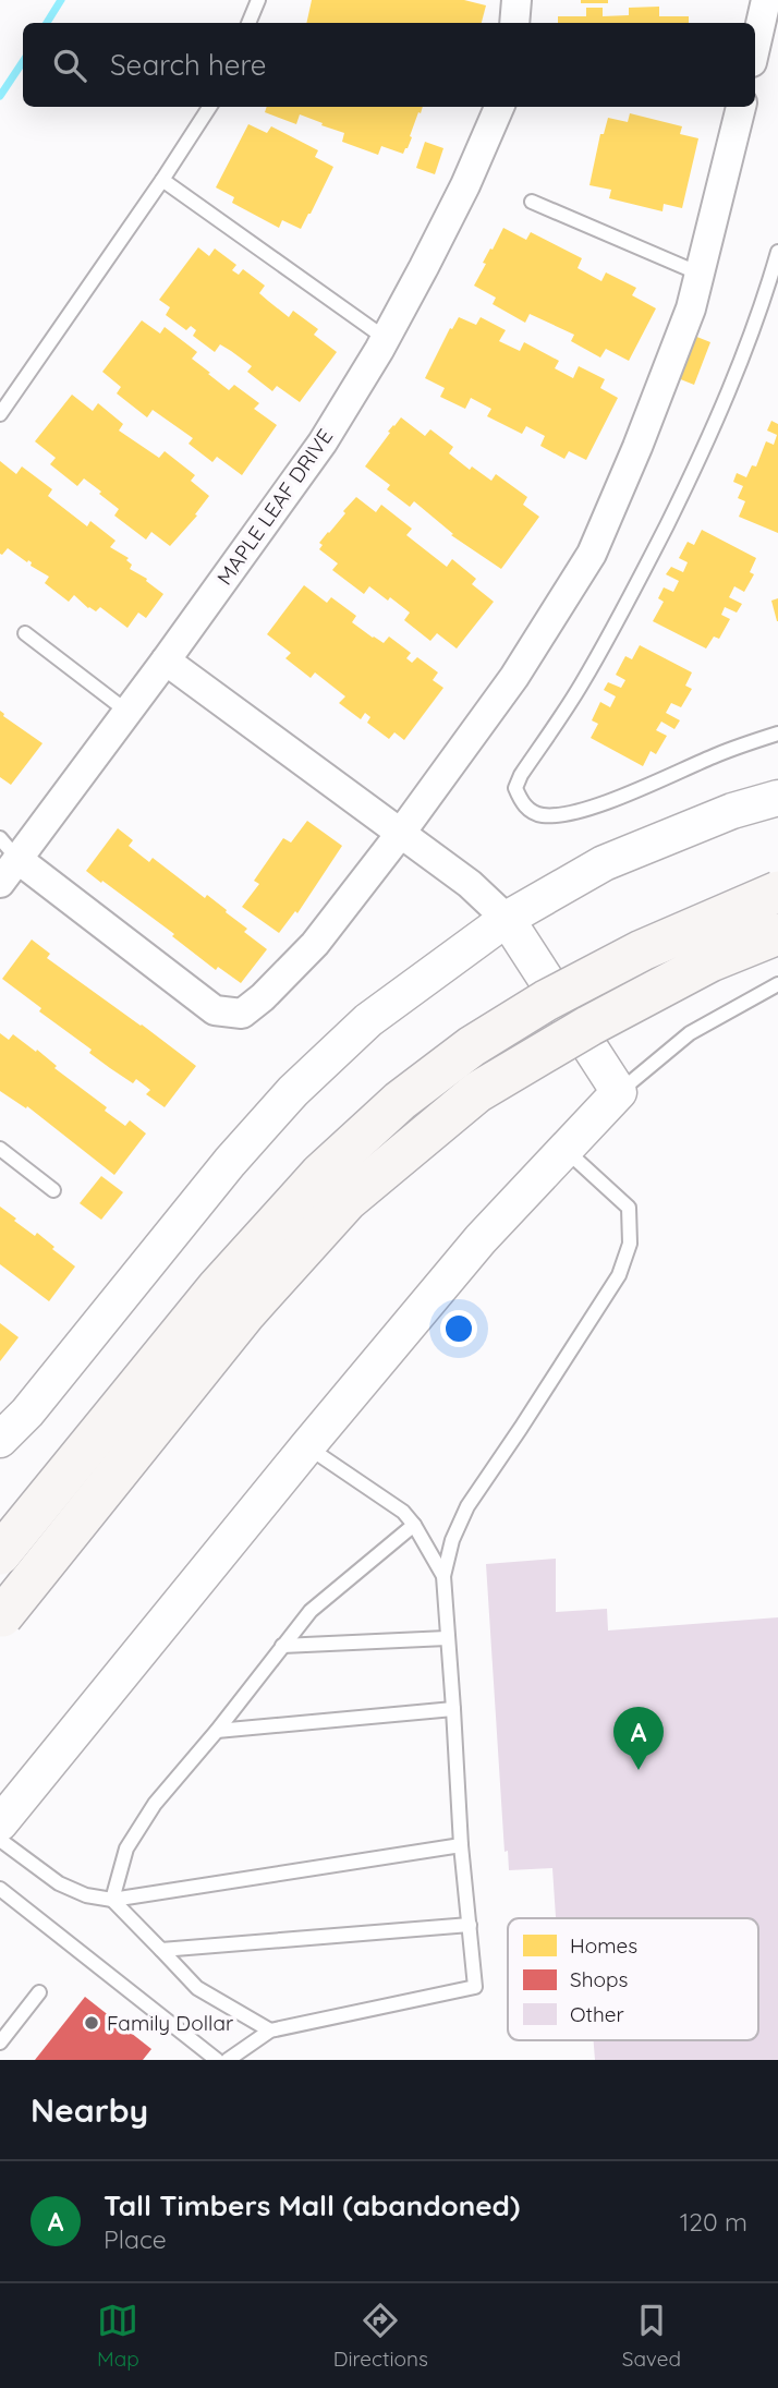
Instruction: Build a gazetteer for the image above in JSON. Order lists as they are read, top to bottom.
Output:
{
  "streets": {
    "street": ["MAPLE LEAF DRIVE"]
  },
  "places": ["Family Dollar"],
  "legend": ["Homes", "Shops", "Other"],
  "page": {
    "search": "Search here",
    "pins": "A",
    "heading": "Nearby",
    "list": [
      {
        "mark": "A",
        "name": "Tall Timbers Mall (abandoned)",
        "note": "Place",
        "value": "120 m"
      }
    ],
    "nav": ["Map", "Directions", "Saved"]
  }
}
